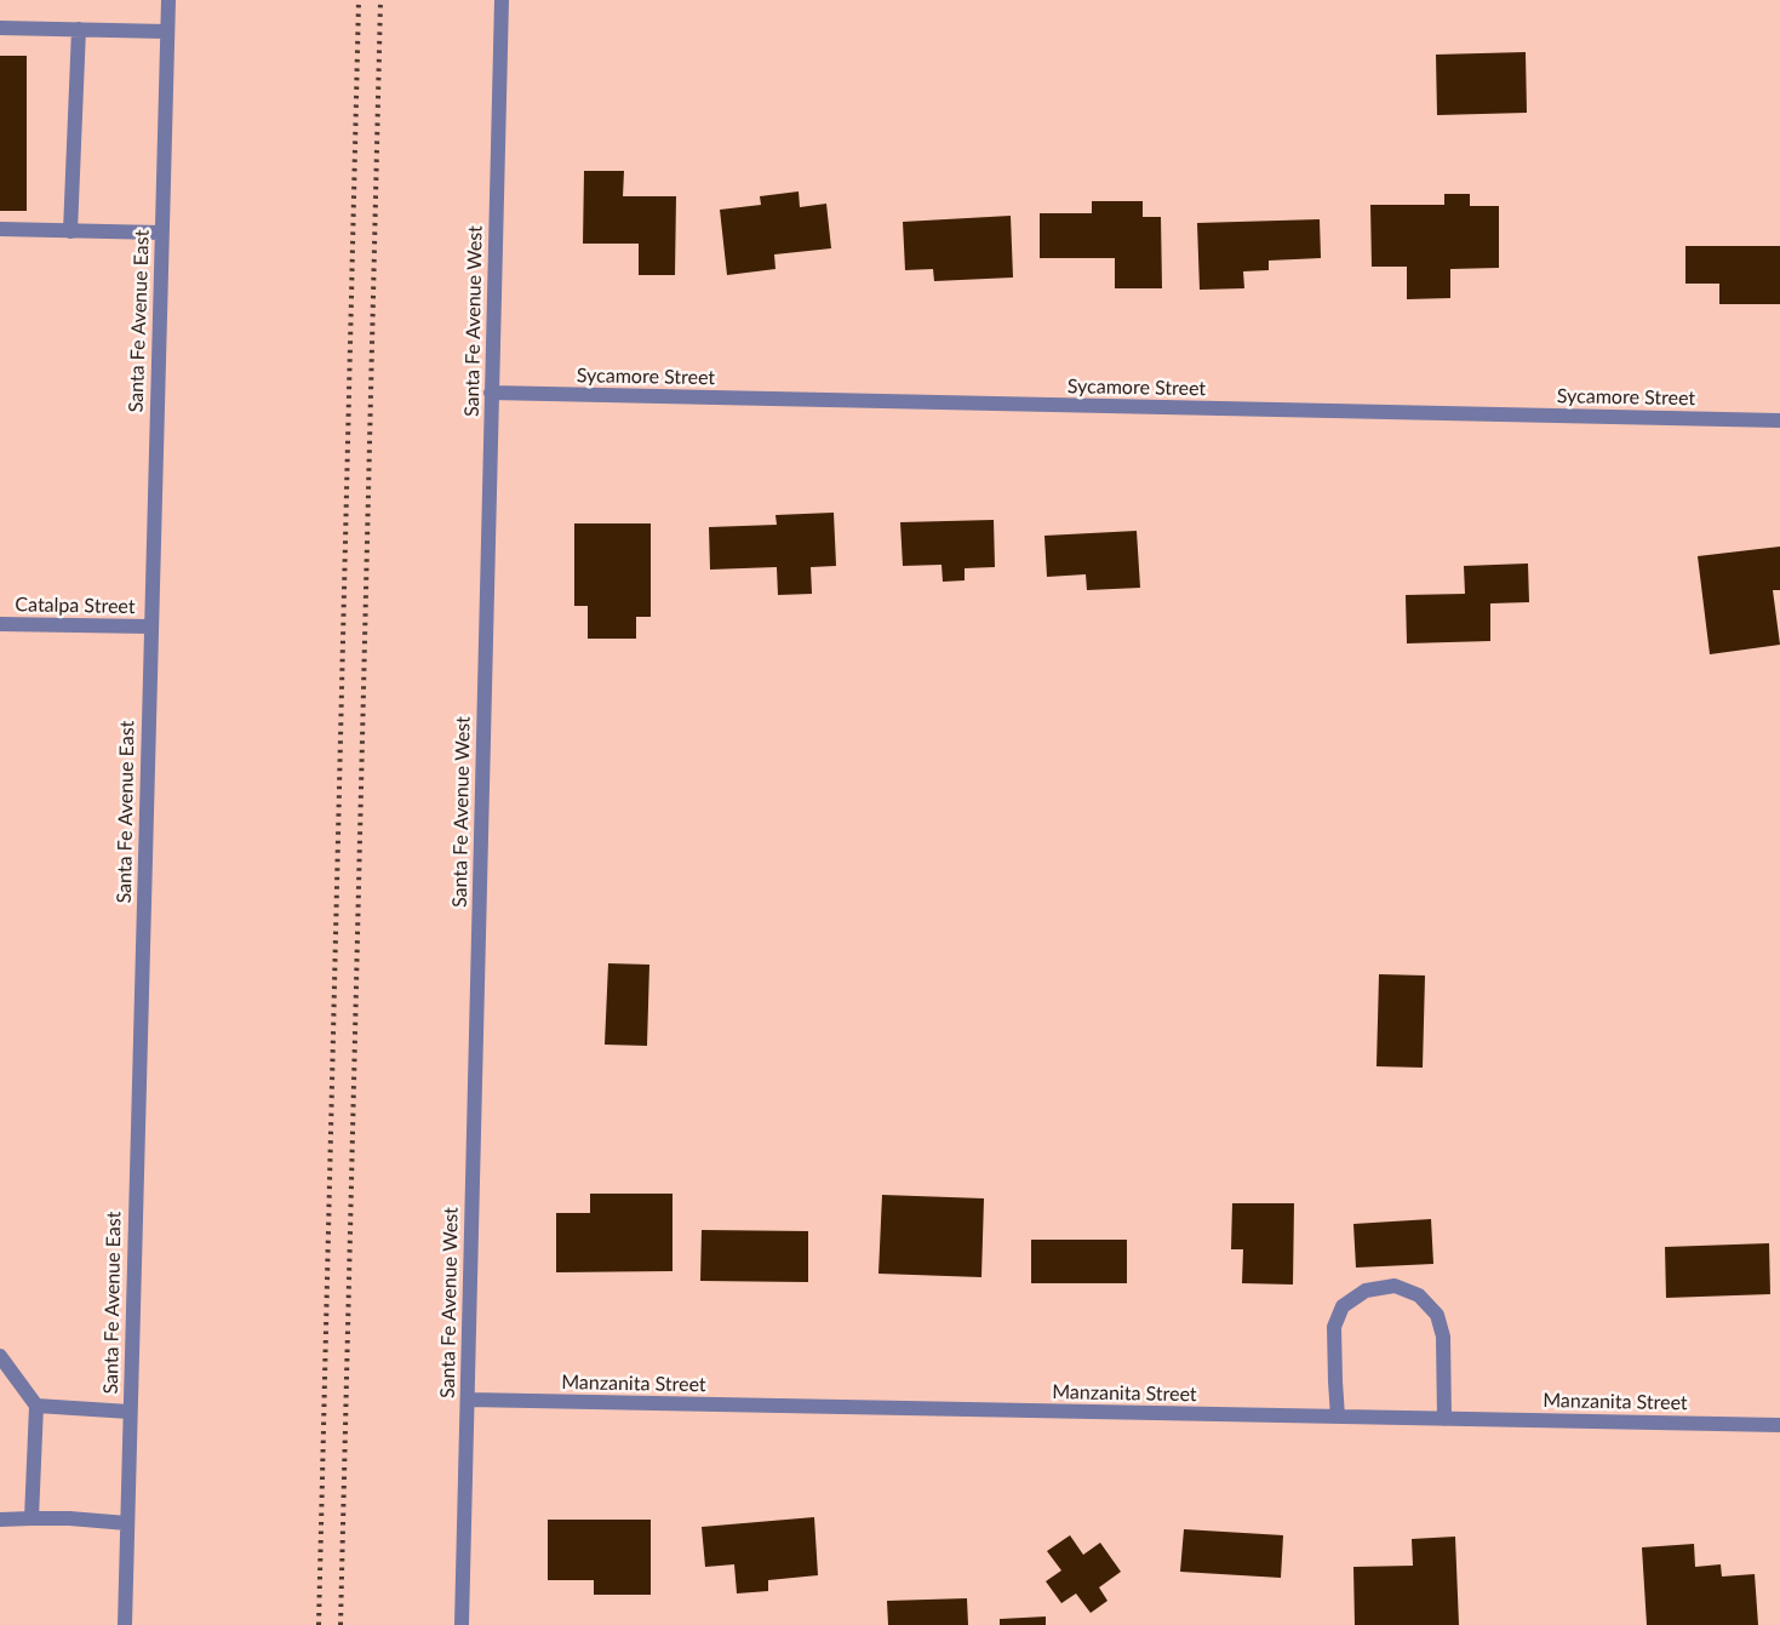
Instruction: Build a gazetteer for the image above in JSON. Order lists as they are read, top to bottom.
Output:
{
  "streets": {
    "street": [
      "Santa Fe Avenue East",
      "Santa Fe Avenue West",
      "Sycamore Street",
      "Catalpa Street",
      "Manzanita Street"
    ]
  },
  "crossings": [
    ["Santa Fe Avenue East", "Catalpa Street"],
    ["Santa Fe Avenue West", "Sycamore Street"],
    ["Santa Fe Avenue West", "Manzanita Street"]
  ]
}
